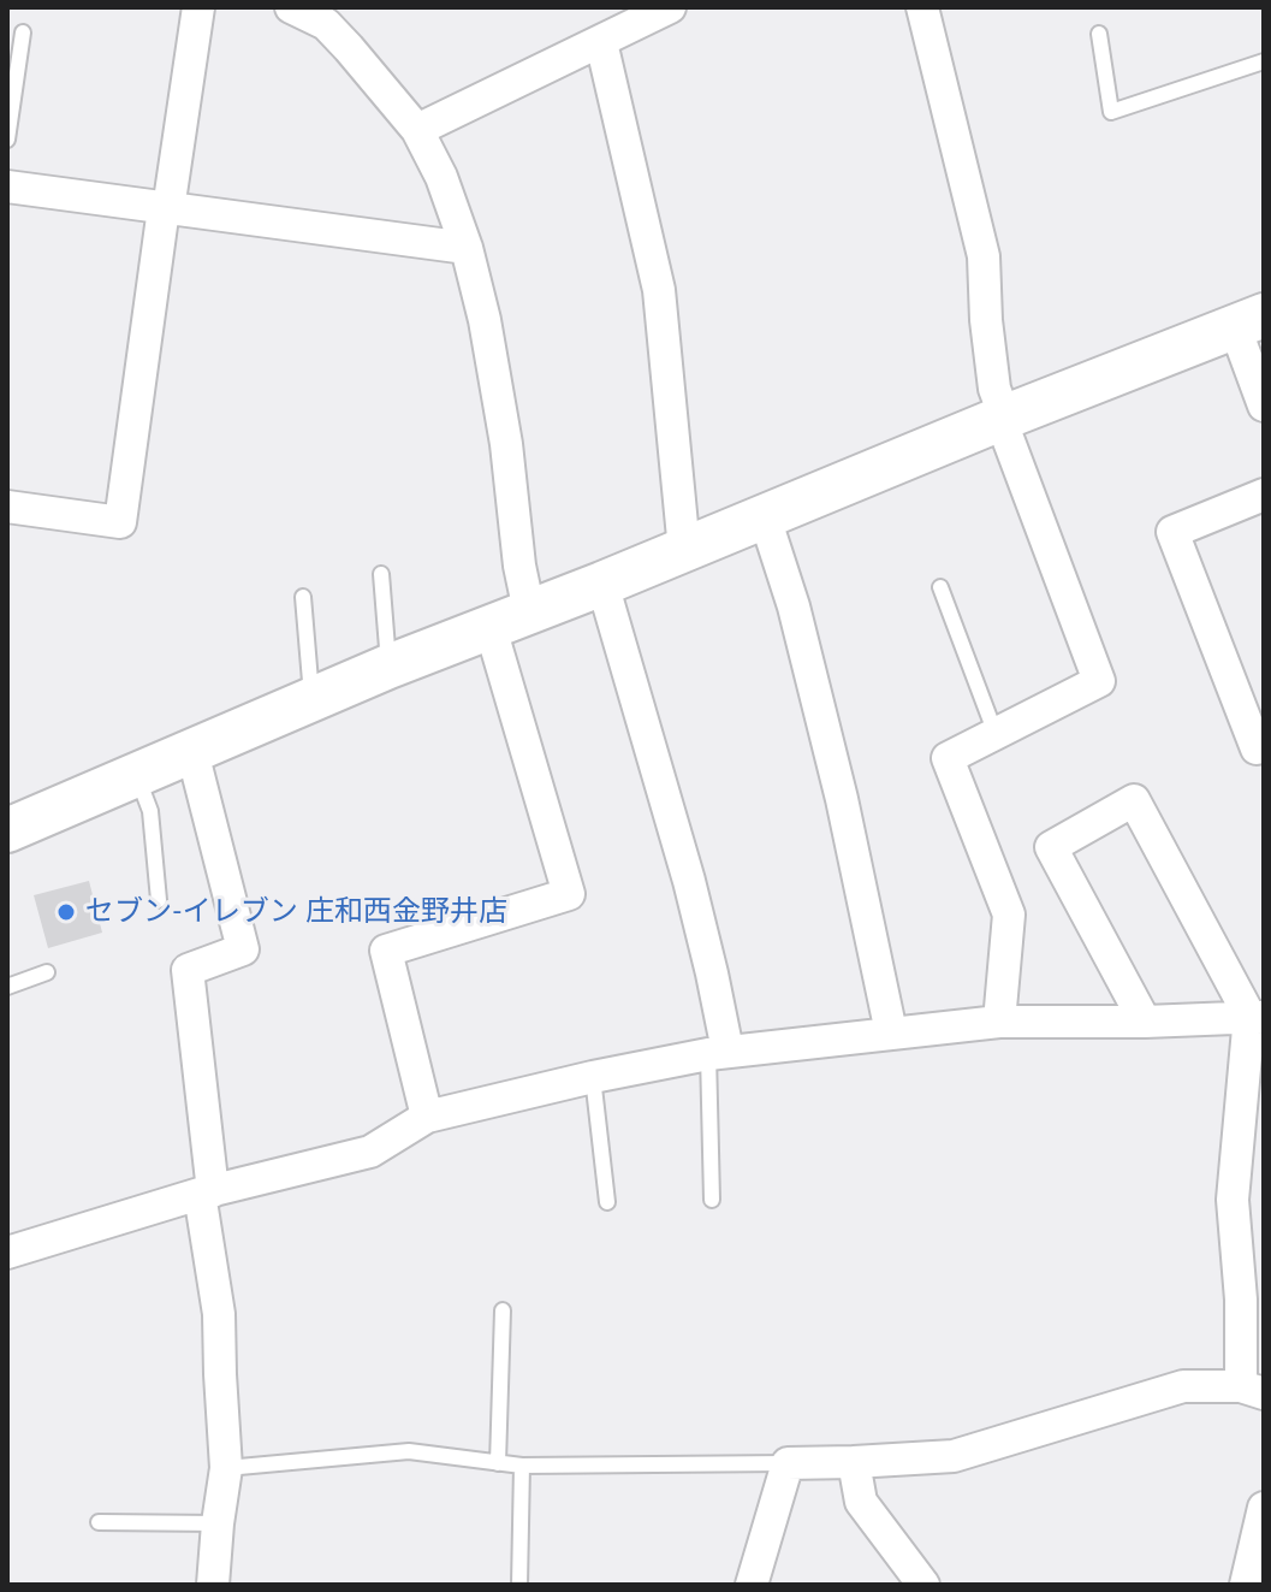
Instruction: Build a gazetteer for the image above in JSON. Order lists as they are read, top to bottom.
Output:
{
  "places": ["セブン-イレブン 庄和西金野井店"]
}
